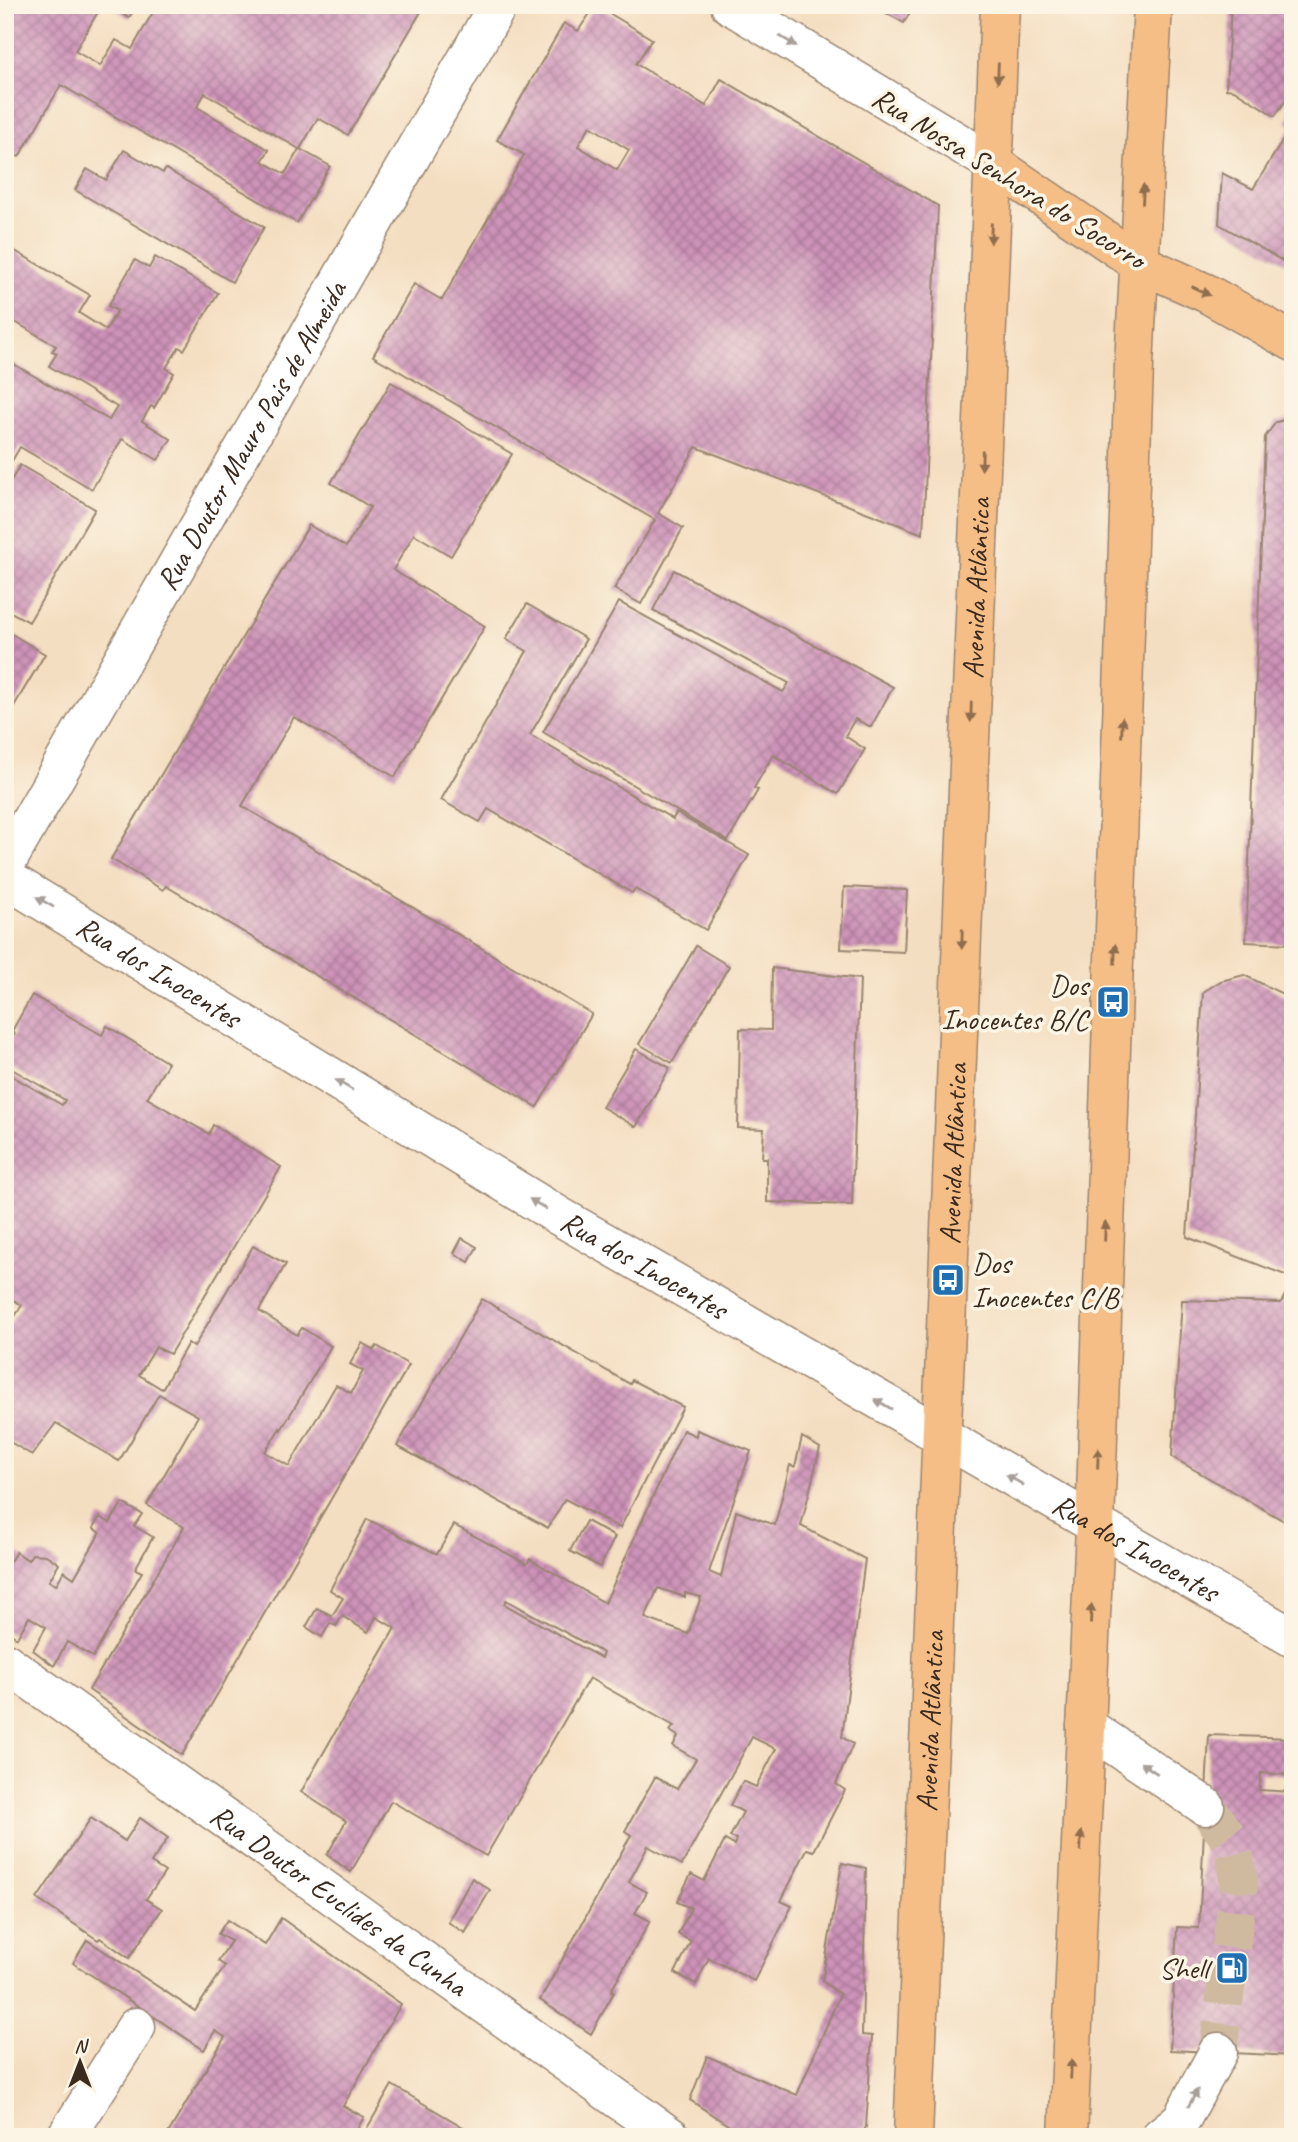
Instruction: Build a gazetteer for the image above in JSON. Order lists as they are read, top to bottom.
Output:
{
  "streets": {
    "main road": ["Rua Nossa Senhora do Socorro", "Avenida Atlântica"],
    "street": ["Rua Doutor Mauro Pais de Almeida", "Rua dos Inocentes", "Rua Doutor Euclides da Cunha"]
  },
  "crossings": [
    ["Rua Nossa Senhora do Socorro", "Avenida Atlântica"],
    ["Avenida Atlântica", "Rua dos Inocentes"]
  ],
  "one_way": ["Rua Nossa Senhora do Socorro", "Rua dos Inocentes"],
  "places": {
    "bus stop": ["Dos Inocentes B/C", "Dos Inocentes C/B"],
    "fuel station": ["Shell"]
  },
  "north": "top"
}
